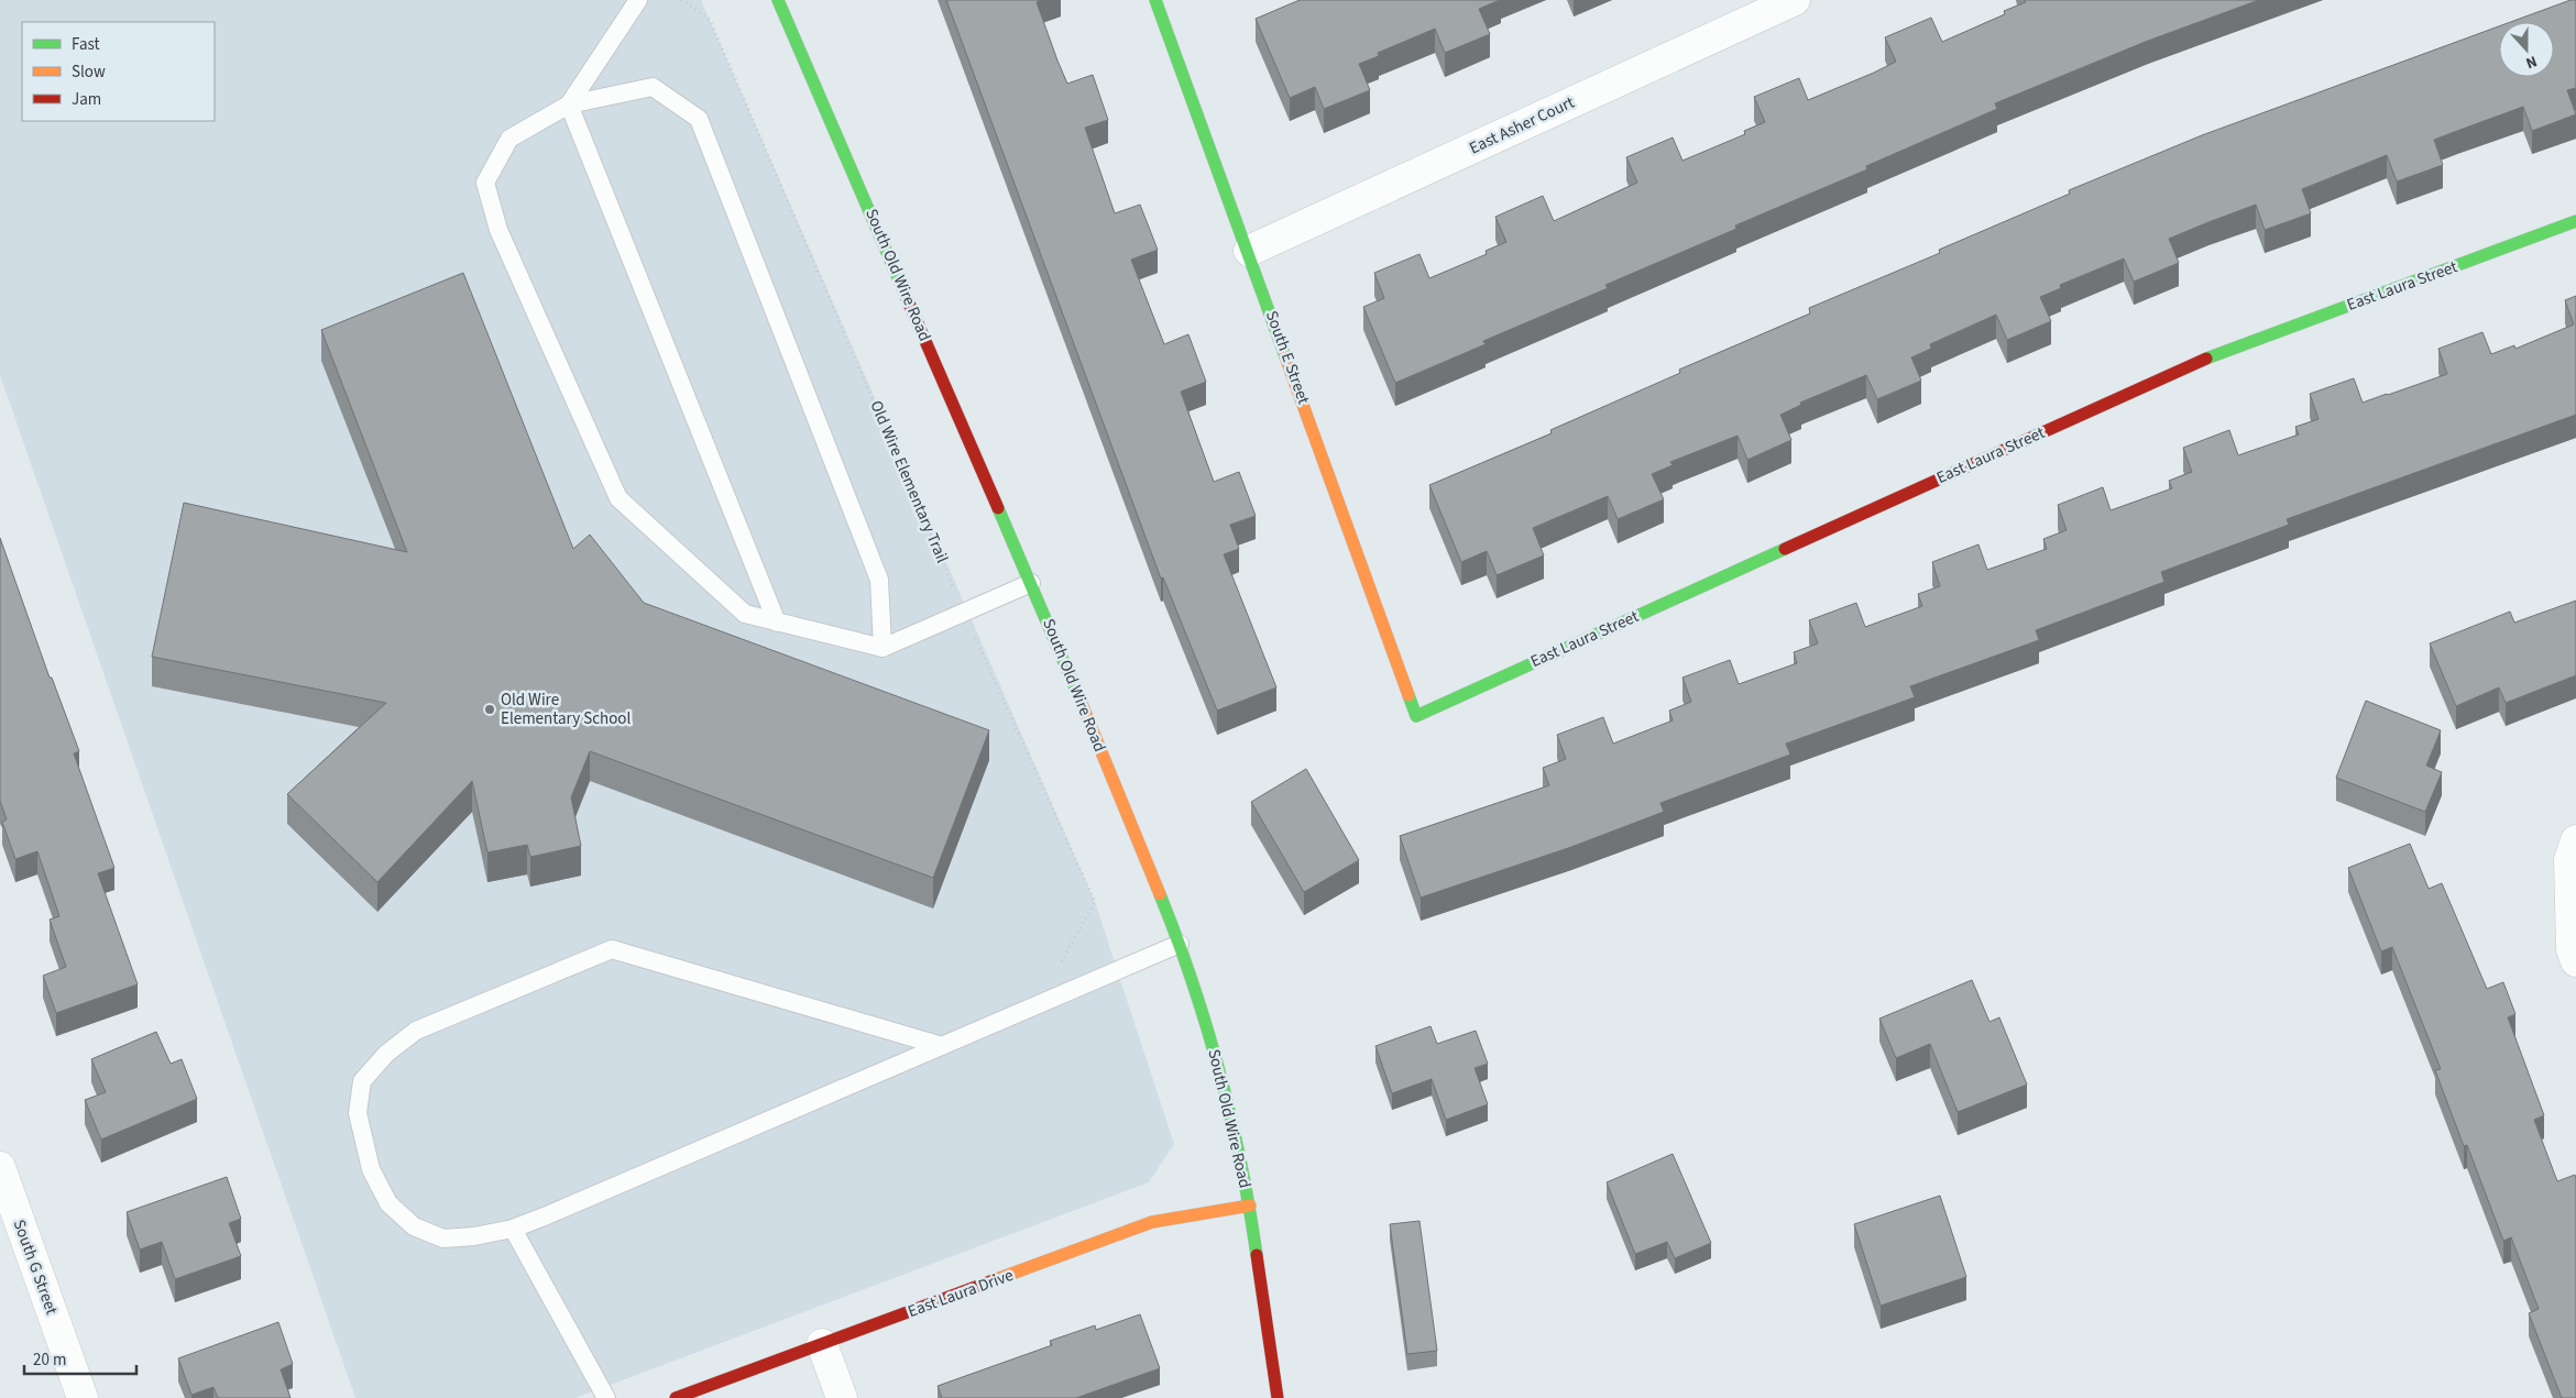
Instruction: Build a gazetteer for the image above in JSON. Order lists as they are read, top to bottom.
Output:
{
  "streets": {
    "street": [
      "East Asher Court",
      "South Old Wire Road",
      "East Laura Street",
      "South E Street",
      "South G Street",
      "East Laura Drive"
    ],
    "path": ["Old Wire Elementary Trail"]
  },
  "crossings": [
    ["East Asher Court", "South E Street"],
    ["South Old Wire Road", "East Laura Drive"],
    ["East Laura Street", "South E Street"]
  ],
  "places": ["Old Wire Elementary School"],
  "legend": ["Fast", "Slow", "Jam"],
  "scale_bar": "20 m",
  "north": "bottom"
}
